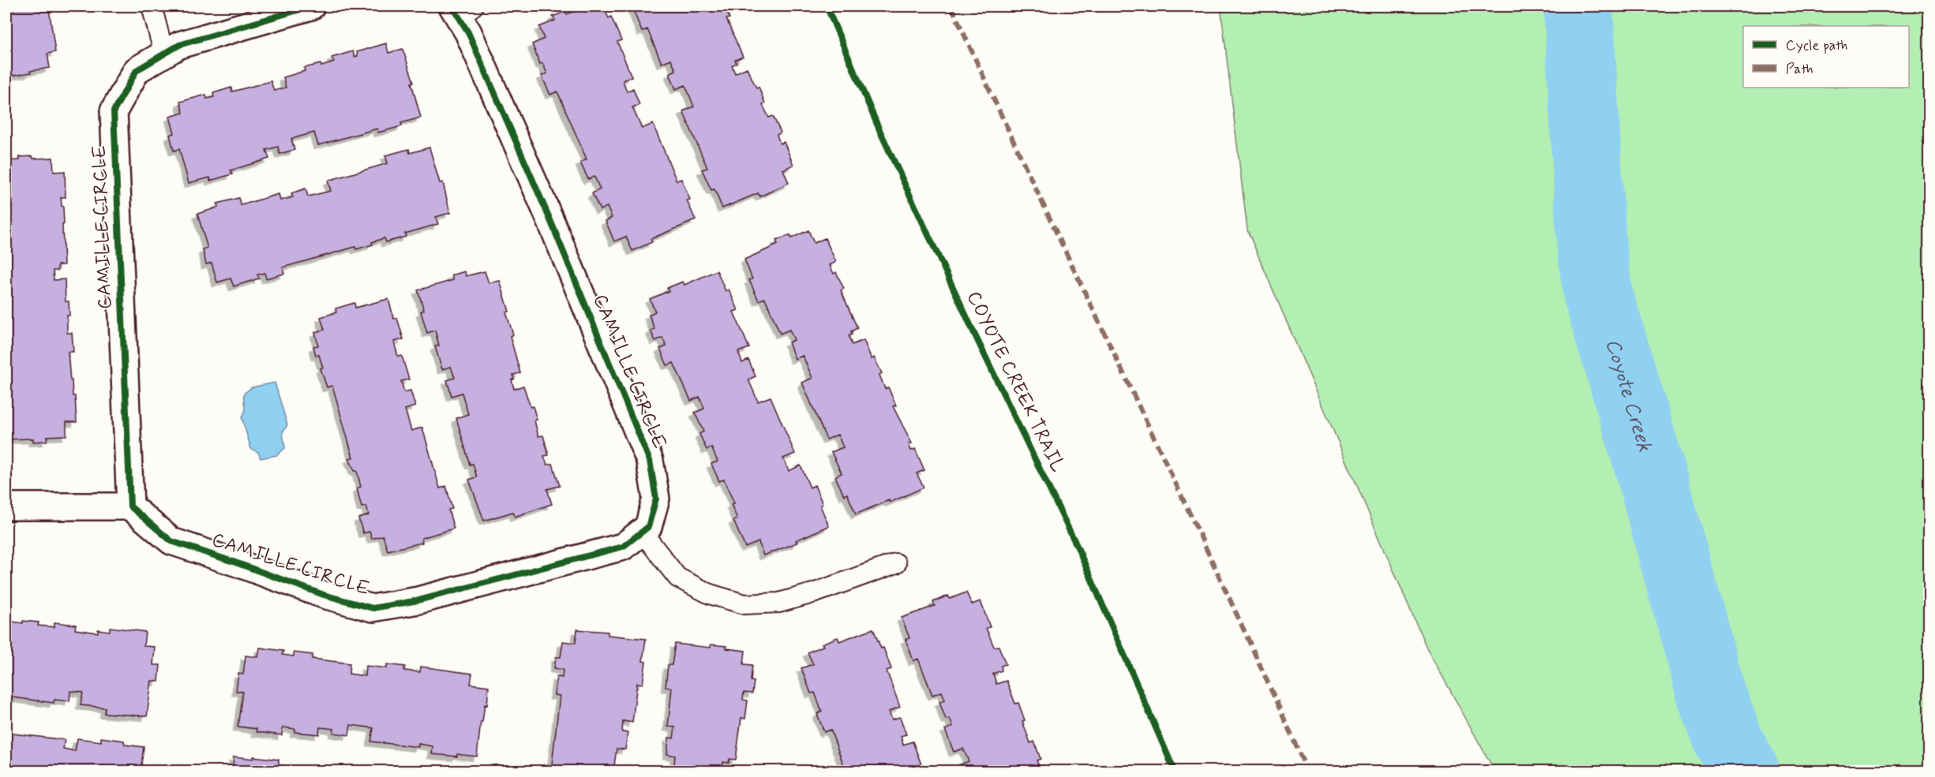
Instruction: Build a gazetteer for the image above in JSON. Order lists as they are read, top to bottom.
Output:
{
  "streets": {
    "street": ["CAMILLE CIRCLE"],
    "cycle path": ["COYOTE CREEK TRAIL"]
  },
  "water": ["Coyote Creek"],
  "legend": ["Cycle path", "Path"]
}
